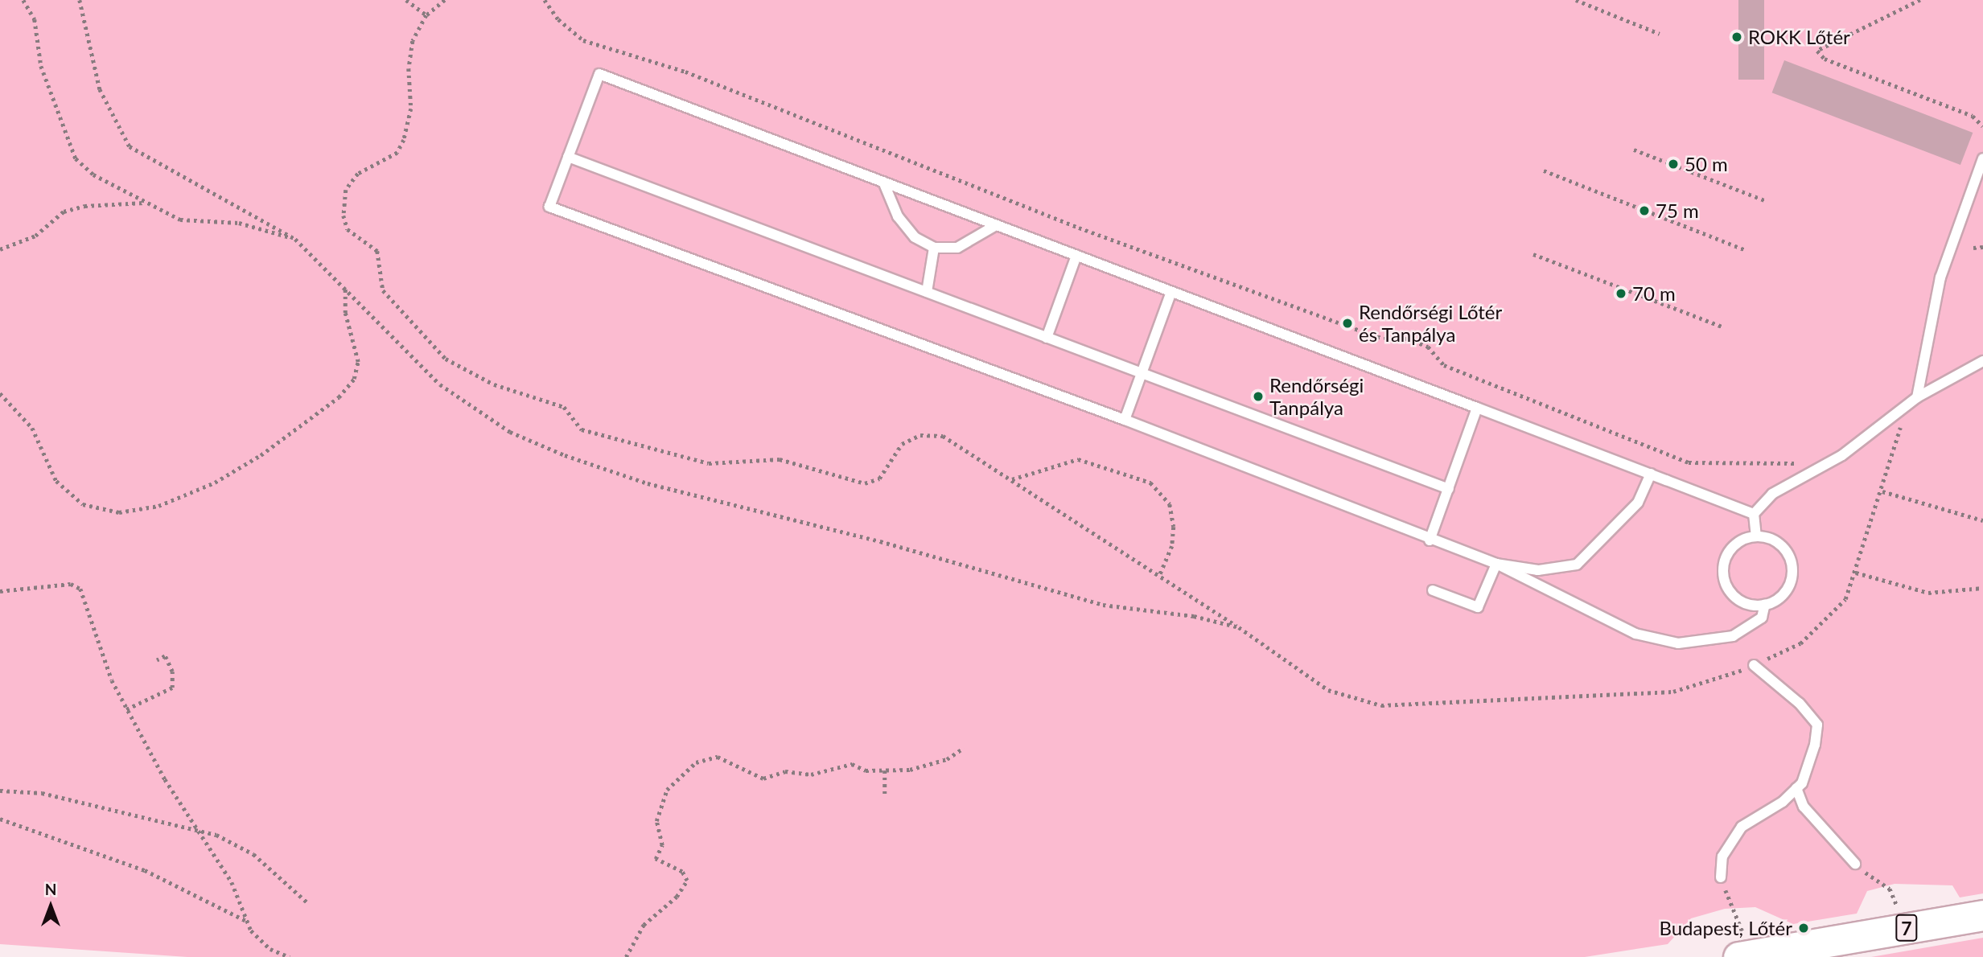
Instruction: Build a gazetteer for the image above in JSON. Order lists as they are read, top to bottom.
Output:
{
  "streets": {
    "main road": ["7"]
  },
  "places": [
    "ROKK Lőtér",
    "50 m",
    "75 m",
    "70 m",
    "Rendőrségi Lőtér és Tanpálya",
    "Rendőrségi Tanpálya",
    "Budapest, Lőtér"
  ],
  "north": "top"
}
